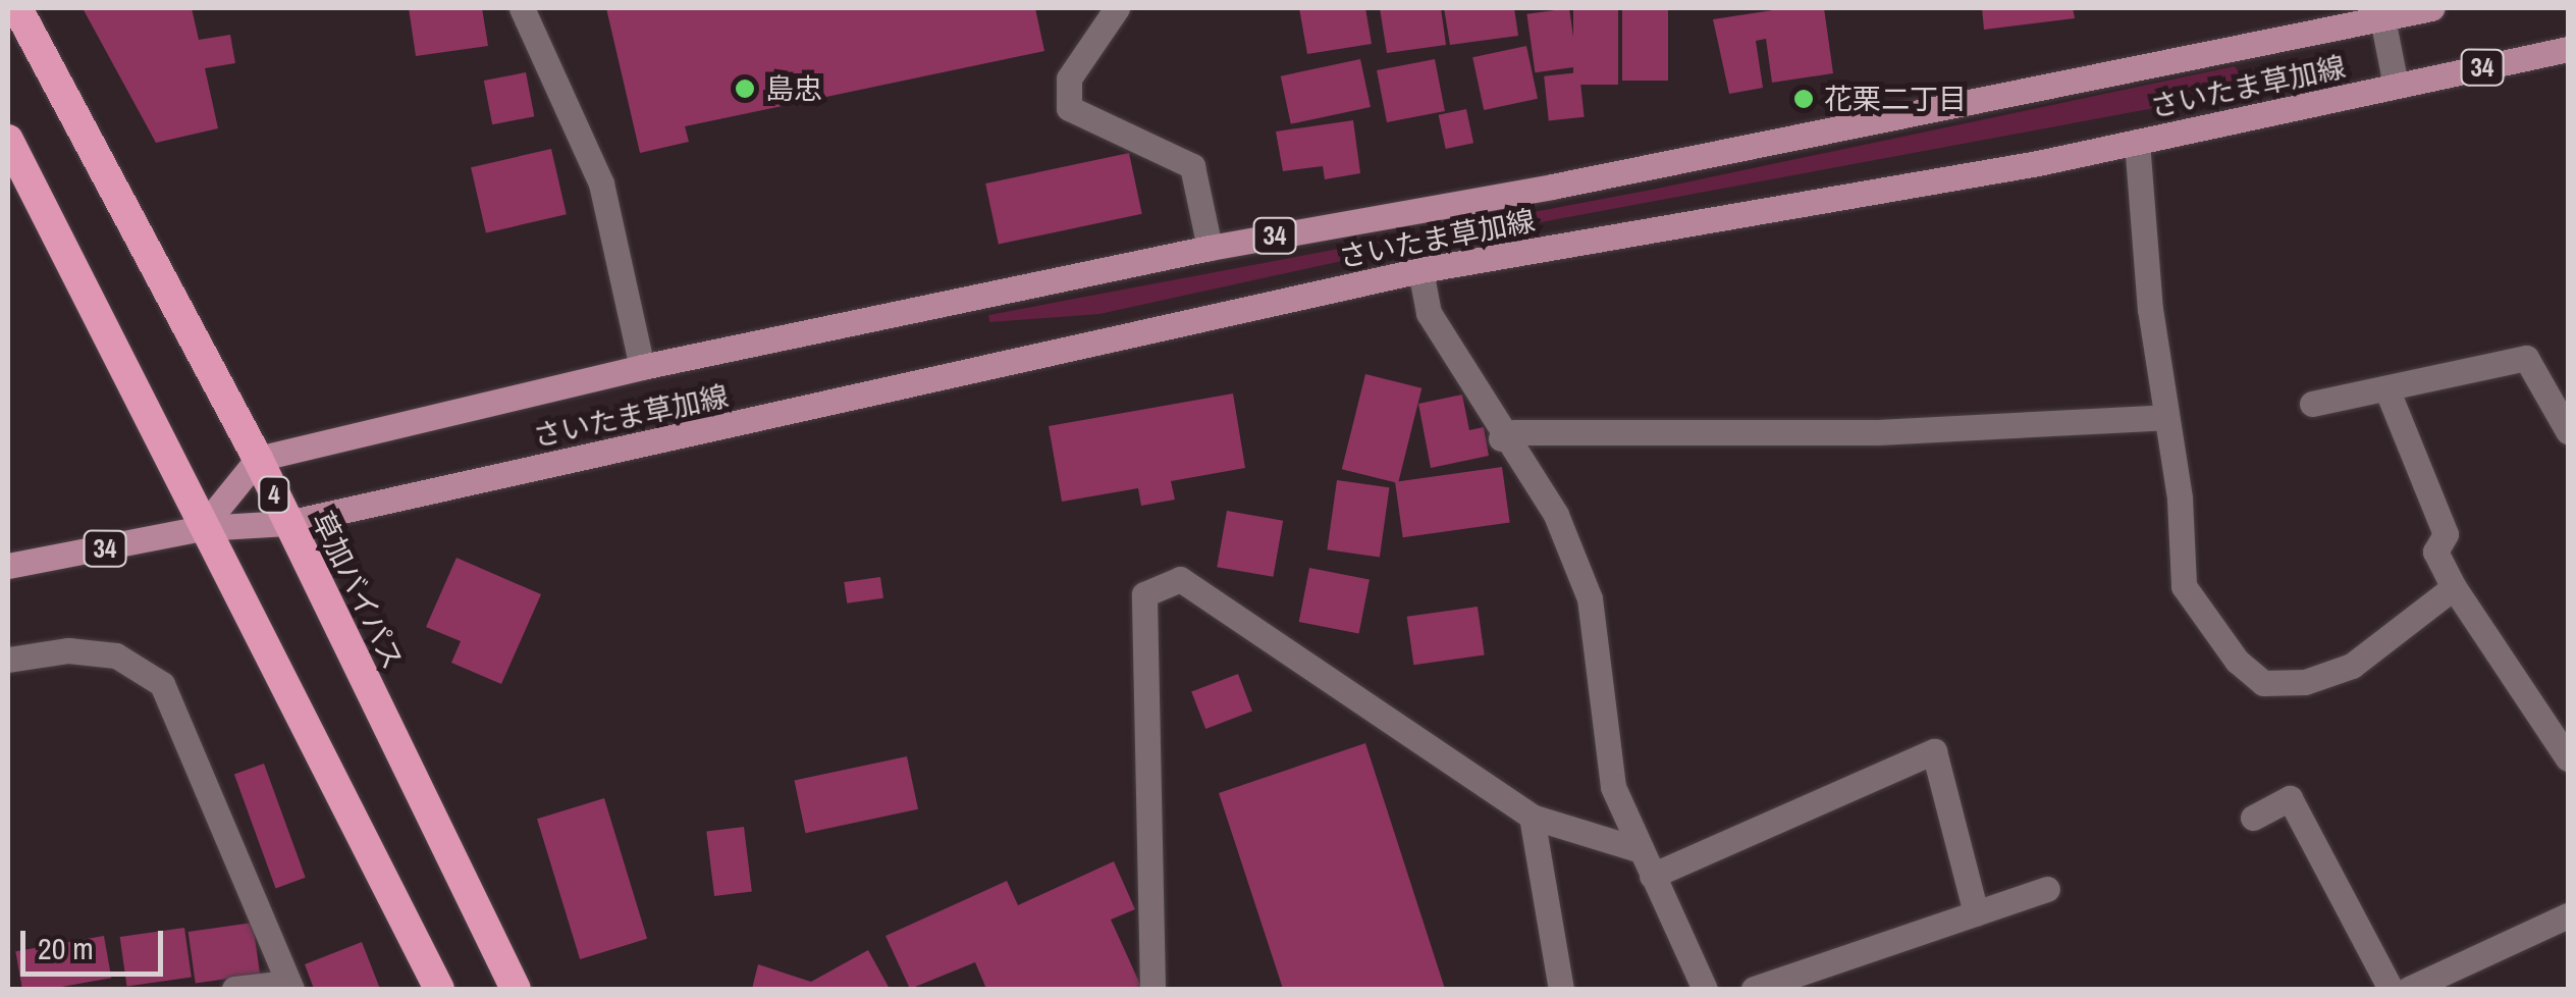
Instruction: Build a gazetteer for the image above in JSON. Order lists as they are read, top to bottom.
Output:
{
  "streets": {
    "highway": ["4", "草加バイパス"],
    "main road": ["34", "さいたま草加線"]
  },
  "crossings": [
    ["さいたま草加線", "草加バイパス"]
  ],
  "places": ["島忠", "花栗二丁目"],
  "scale_bar": "20 m"
}
